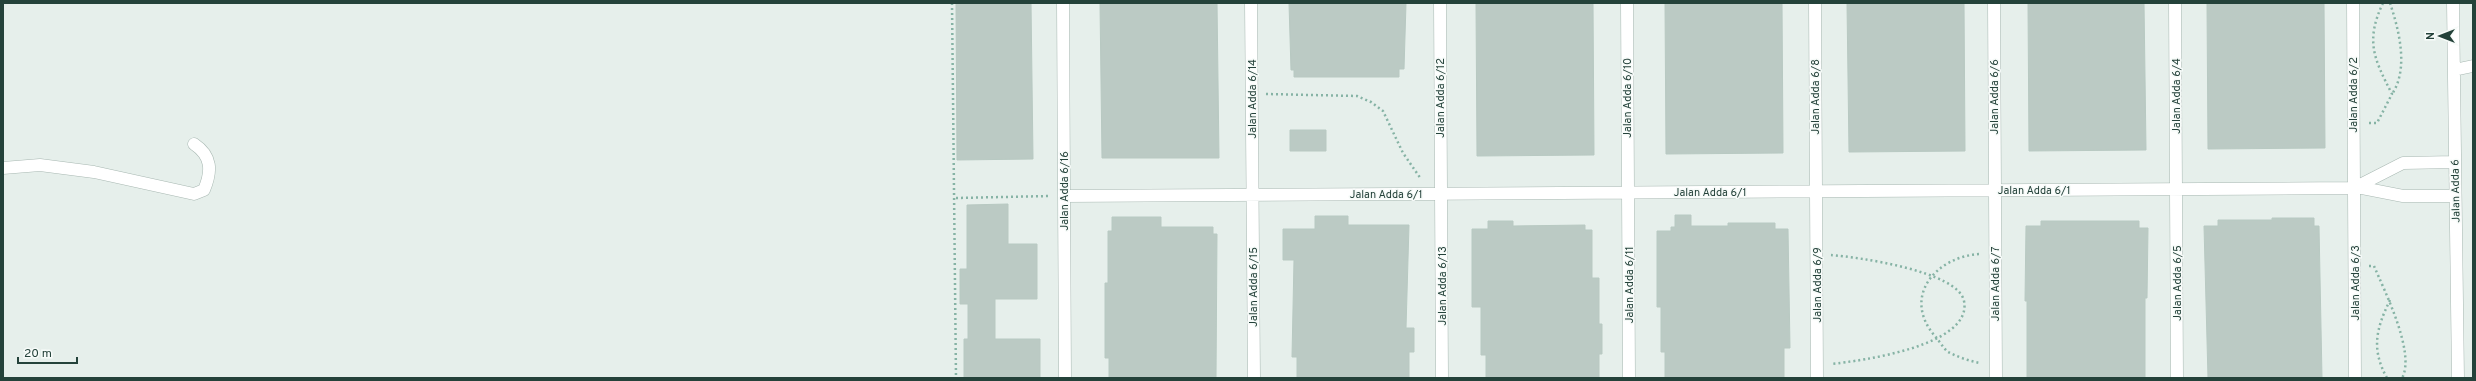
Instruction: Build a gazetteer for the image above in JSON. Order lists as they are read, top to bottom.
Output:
{
  "streets": {
    "street": [
      "Jalan Adda 6/2",
      "Jalan Adda 6/4",
      "Jalan Adda 6/8",
      "Jalan Adda 6/6",
      "Jalan Adda 6/12",
      "Jalan Adda 6/10",
      "Jalan Adda 6/14",
      "Jalan Adda 6/1",
      "Jalan Adda 6/16",
      "Jalan Adda 6",
      "Jalan Adda 6/5",
      "Jalan Adda 6/3",
      "Jalan Adda 6/7",
      "Jalan Adda 6/11",
      "Jalan Adda 6/9",
      "Jalan Adda 6/13",
      "Jalan Adda 6/15"
    ]
  },
  "crossings": [
    ["Jalan Adda 6/2", "Jalan Adda 6/1"],
    ["Jalan Adda 6/2", "Jalan Adda 6/3"],
    ["Jalan Adda 6/4", "Jalan Adda 6/1"],
    ["Jalan Adda 6/4", "Jalan Adda 6/5"],
    ["Jalan Adda 6/8", "Jalan Adda 6/1"],
    ["Jalan Adda 6/8", "Jalan Adda 6/9"],
    ["Jalan Adda 6/6", "Jalan Adda 6/1"],
    ["Jalan Adda 6/6", "Jalan Adda 6/7"],
    ["Jalan Adda 6/12", "Jalan Adda 6/1"],
    ["Jalan Adda 6/12", "Jalan Adda 6/13"],
    ["Jalan Adda 6/10", "Jalan Adda 6/1"],
    ["Jalan Adda 6/10", "Jalan Adda 6/11"],
    ["Jalan Adda 6/14", "Jalan Adda 6/1"],
    ["Jalan Adda 6/14", "Jalan Adda 6/15"],
    ["Jalan Adda 6/1", "Jalan Adda 6/16"],
    ["Jalan Adda 6/1", "Jalan Adda 6"],
    ["Jalan Adda 6/1", "Jalan Adda 6/5"],
    ["Jalan Adda 6/1", "Jalan Adda 6/3"],
    ["Jalan Adda 6/1", "Jalan Adda 6/7"],
    ["Jalan Adda 6/1", "Jalan Adda 6/11"],
    ["Jalan Adda 6/1", "Jalan Adda 6/9"],
    ["Jalan Adda 6/1", "Jalan Adda 6/13"],
    ["Jalan Adda 6/1", "Jalan Adda 6/15"]
  ],
  "scale_bar": "20 m",
  "north": "left"
}
